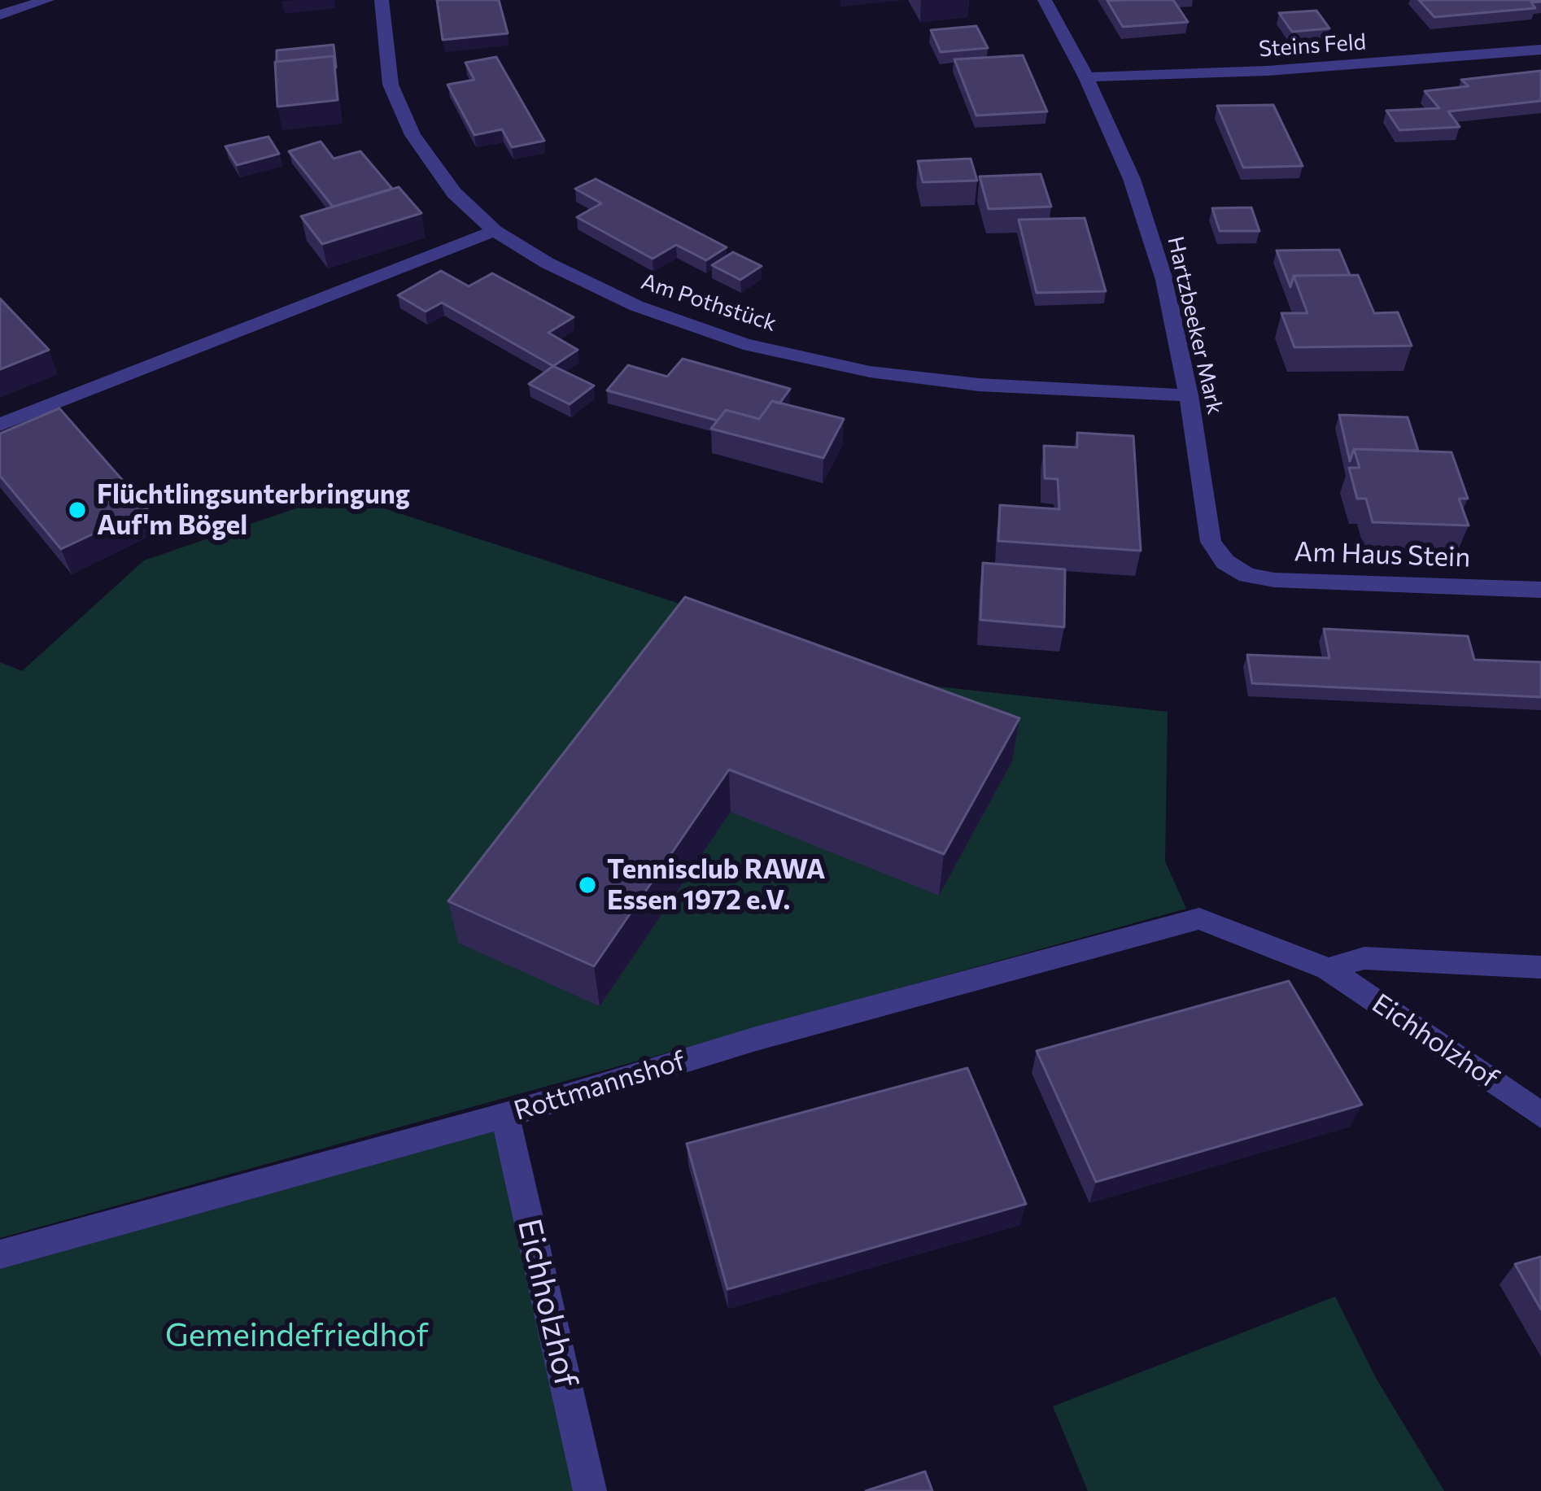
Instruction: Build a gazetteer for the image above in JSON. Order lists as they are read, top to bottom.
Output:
{
  "streets": {
    "street": [
      "Steins Feld",
      "Am Pothstück",
      "Hartzbeeker Mark",
      "Am Haus Stein",
      "Eichholzhof",
      "Rottmannshof"
    ]
  },
  "crossings": [
    ["Steins Feld", "Hartzbeeker Mark"],
    ["Am Pothstück", "Hartzbeeker Mark"],
    ["Hartzbeeker Mark", "Am Haus Stein"],
    ["Eichholzhof", "Rottmannshof"]
  ],
  "parks": ["Gemeindefriedhof"],
  "places": ["Flüchtlingsunterbringung Auf'm Bögel", "Tennisclub RAWA Essen 1972 e.V."]
}
